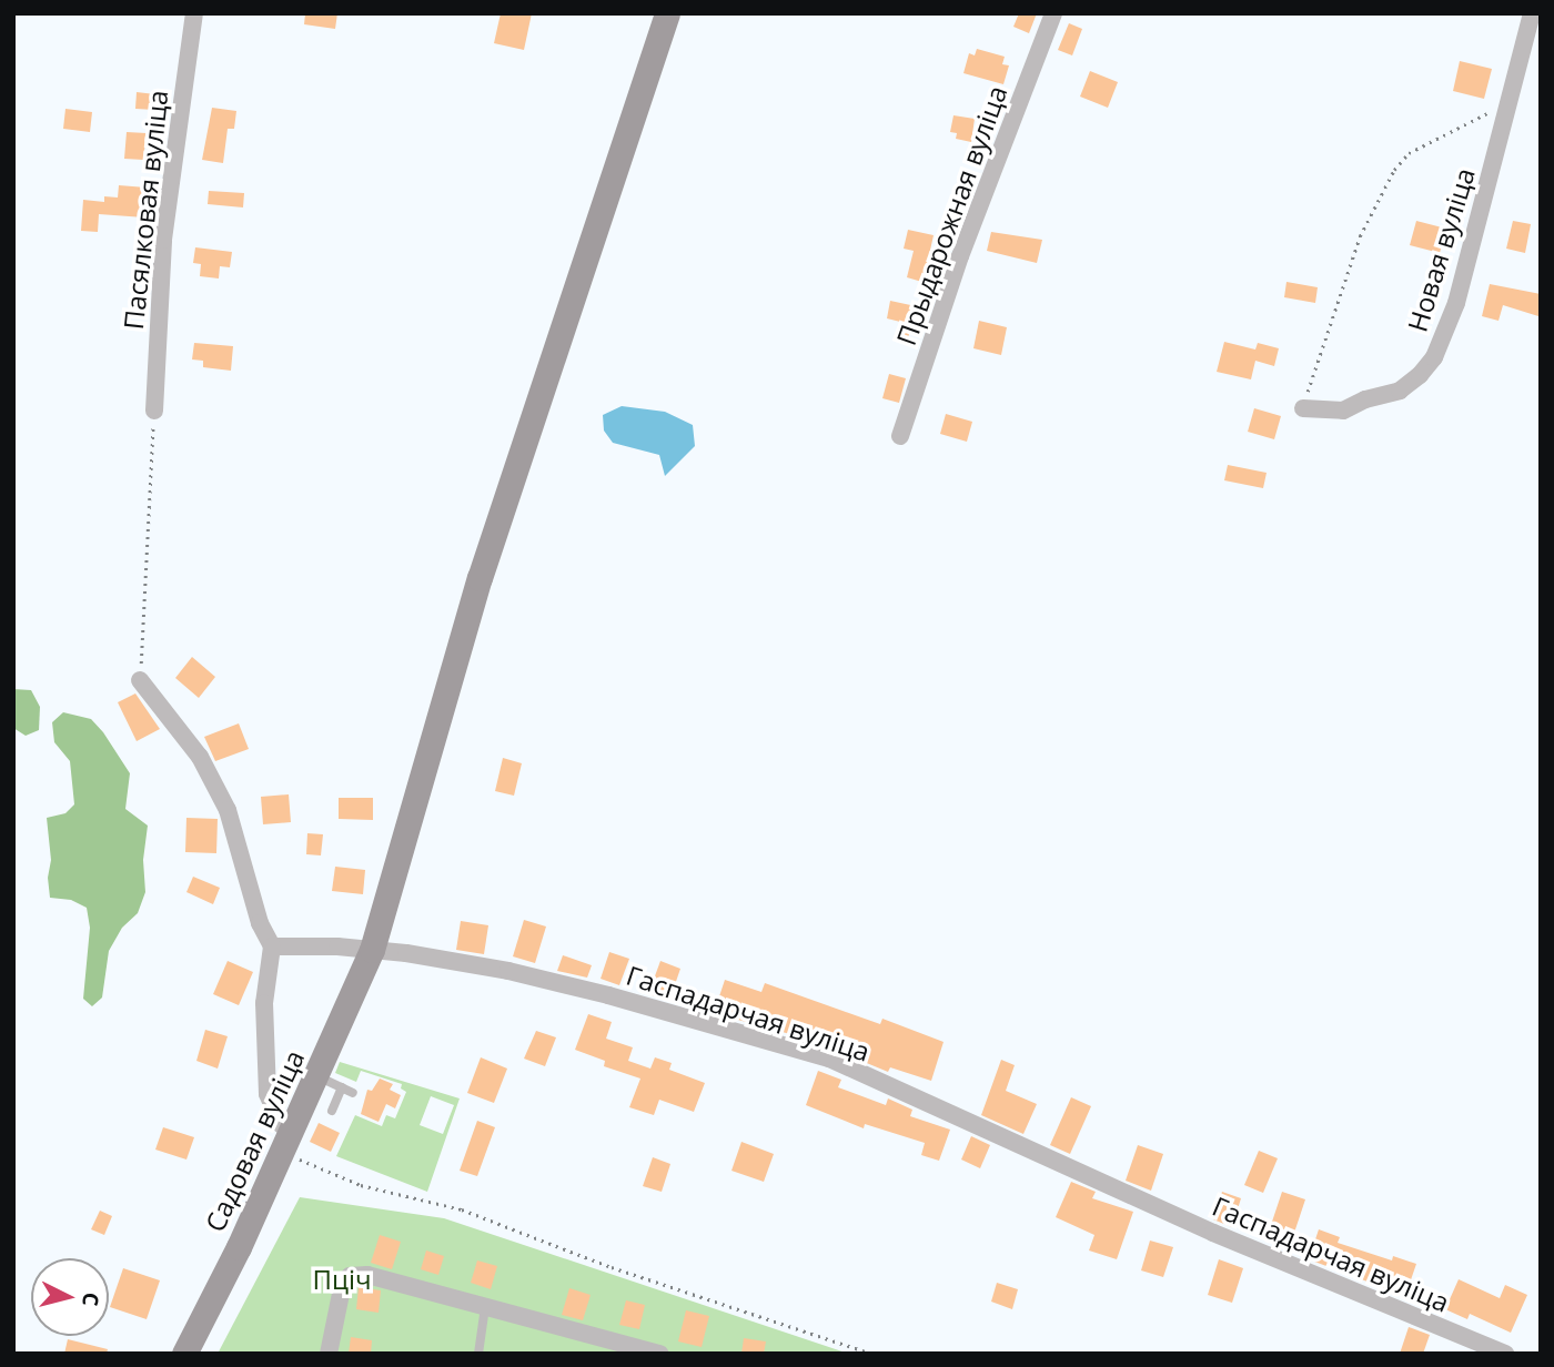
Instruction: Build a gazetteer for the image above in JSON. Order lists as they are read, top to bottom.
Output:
{
  "streets": {
    "street": [
      "Пасялковая вуліца",
      "Прыдарожная вуліца",
      "Новая вуліца",
      "Гаспадарчая вуліца",
      "Садовая вуліца"
    ]
  },
  "crossings": [
    ["Гаспадарчая вуліца", "Садовая вуліца"]
  ],
  "parks": ["Пціч"],
  "north": "right"
}
